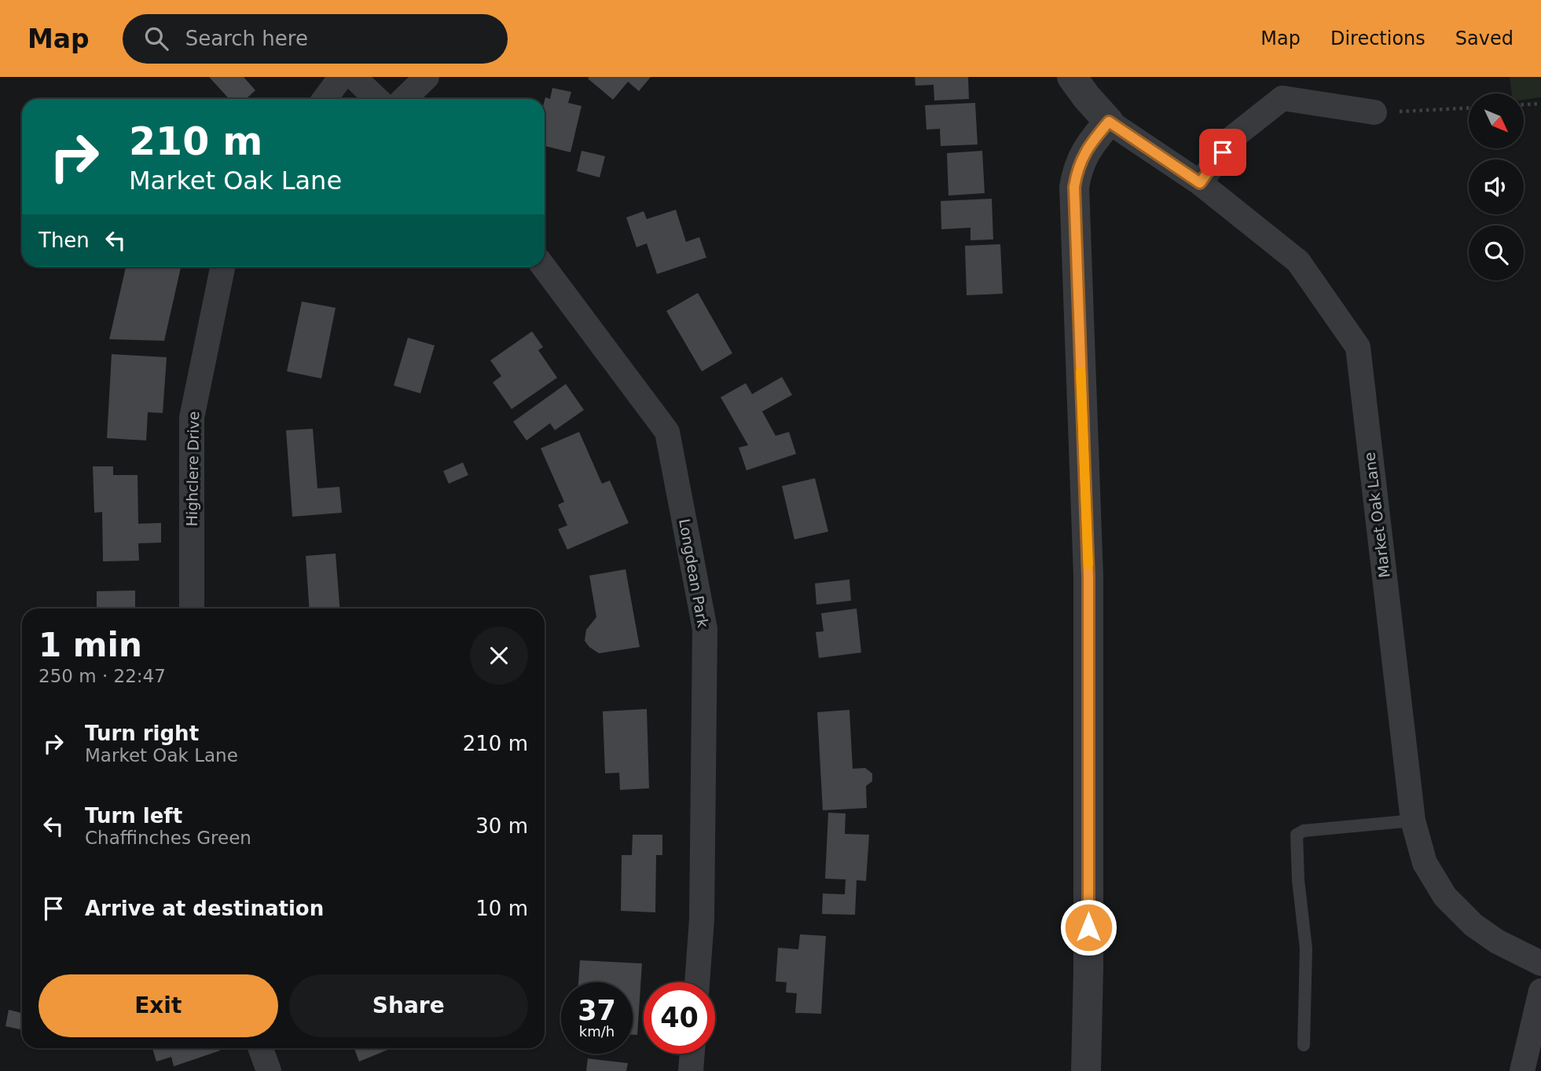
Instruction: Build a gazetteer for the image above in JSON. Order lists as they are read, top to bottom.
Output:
{
  "streets": {
    "street": ["Highclere Drive", "Market Oak Lane", "Longdean Park"]
  },
  "north": "bottom right",
  "page": {
    "header": "Map",
    "search": "Search here",
    "nav": ["Map", "Directions", "Saved"],
    "turn": ["210 m", "Market Oak Lane"],
    "then": "Then",
    "heading": ["1 min", "250 m · 22:47"],
    "list": [
      {
        "name": "Turn right",
        "note": "Market Oak Lane",
        "value": "210 m"
      },
      {
        "name": "Turn left",
        "note": "Chaffinches Green",
        "value": "30 m"
      },
      {
        "name": "Arrive at destination",
        "value": "10 m"
      }
    ],
    "buttons": ["Exit", "Share"],
    "speed": "37 km/h",
    "limit": "40"
  }
}
